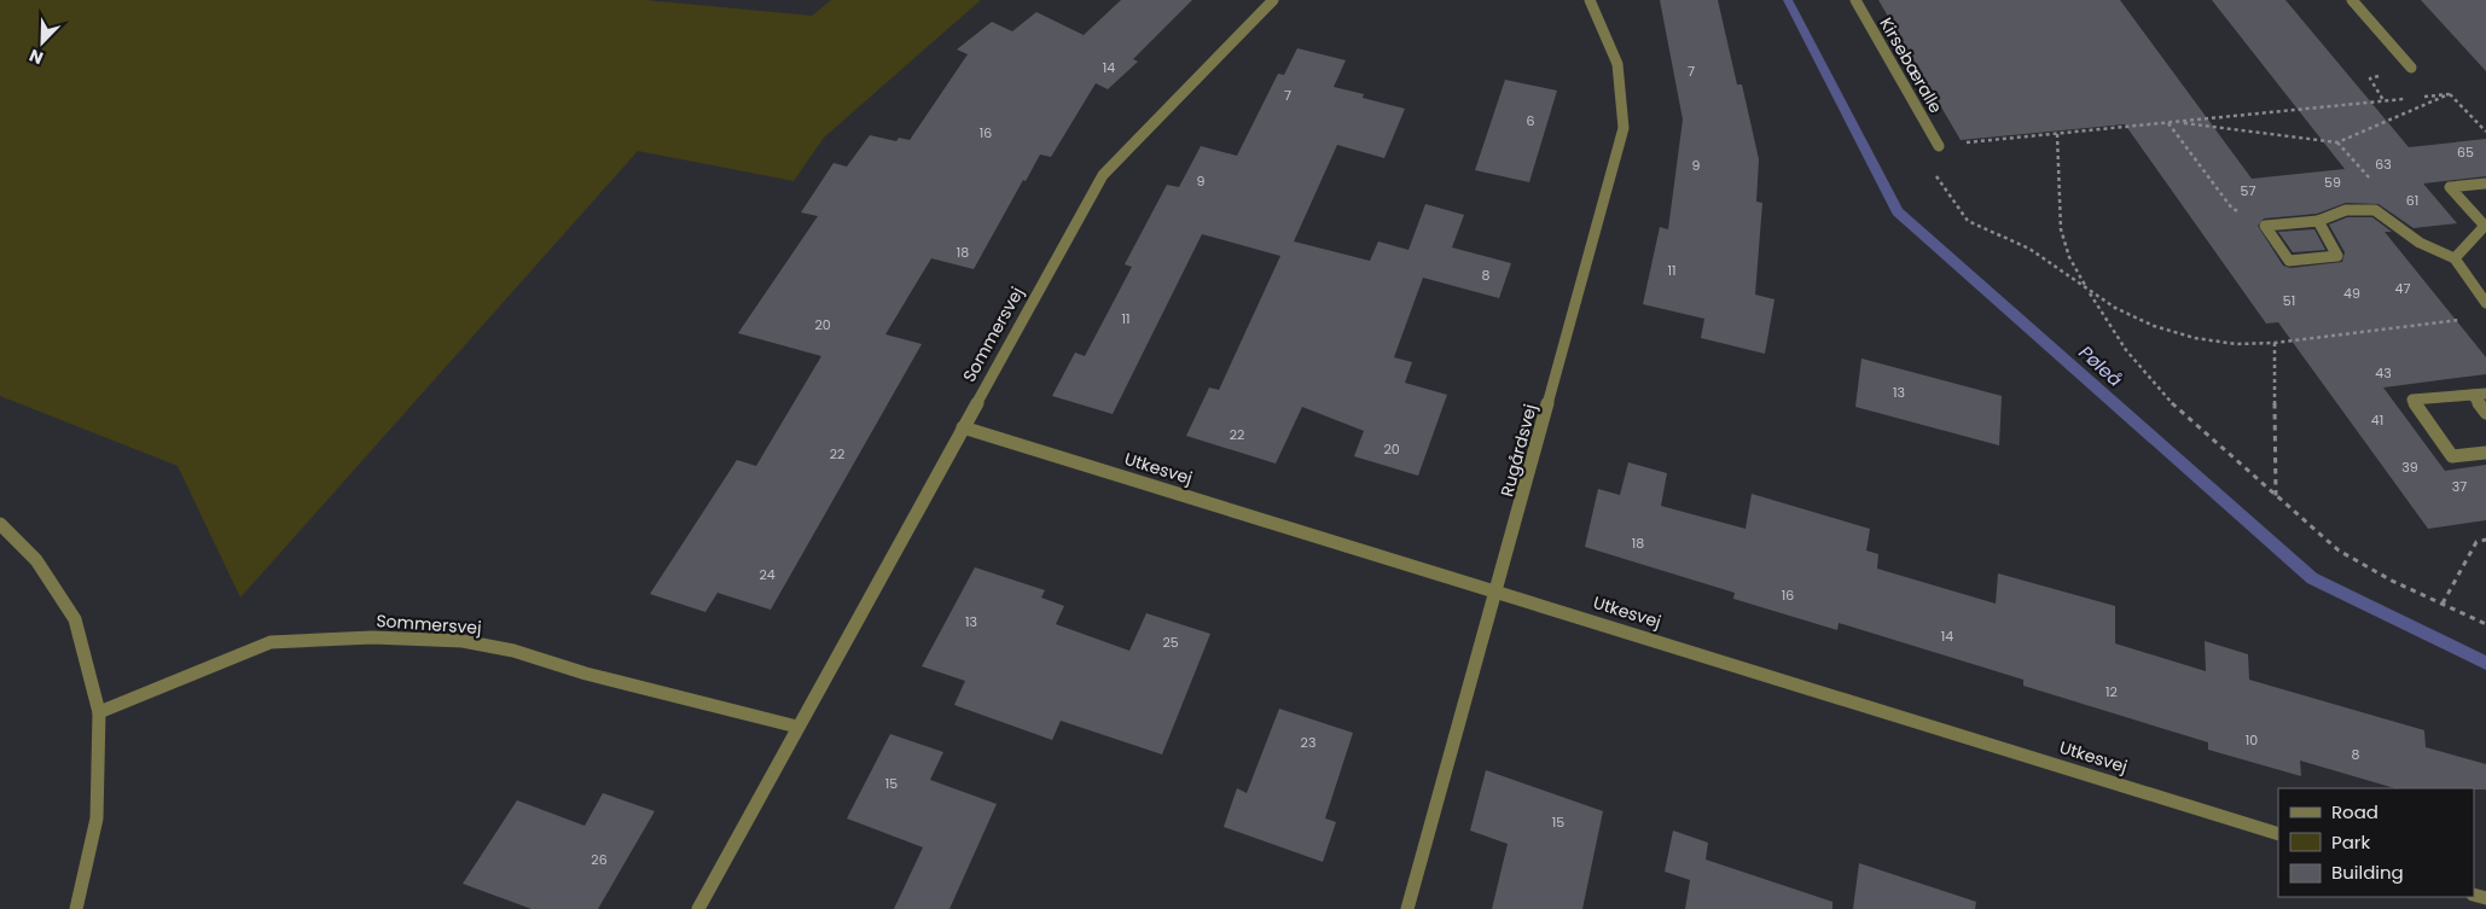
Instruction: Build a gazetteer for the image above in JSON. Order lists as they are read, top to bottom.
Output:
{
  "streets": {
    "street": [
      "Kirsebæralle",
      "Sommersvej",
      "Rugårdsvej",
      "Utkesvej"
    ]
  },
  "crossings": [
    ["Sommersvej", "Utkesvej"],
    ["Rugårdsvej", "Utkesvej"]
  ],
  "water": ["Pøleå"],
  "house_numbers": [
    "14",
    "7",
    "7",
    "6",
    "16",
    "65",
    "63",
    "9",
    "9",
    "59",
    "57",
    "61",
    "18",
    "11",
    "8",
    "47",
    "49",
    "51",
    "11",
    "20",
    "43",
    "13",
    "41",
    "22",
    "20",
    "22",
    "39",
    "37",
    "18",
    "24",
    "16",
    "13",
    "14",
    "25",
    "12",
    "10",
    "23",
    "8",
    "15",
    "15",
    "26"
  ],
  "legend": ["Road", "Park", "Building"],
  "north": "bottom left"
}
